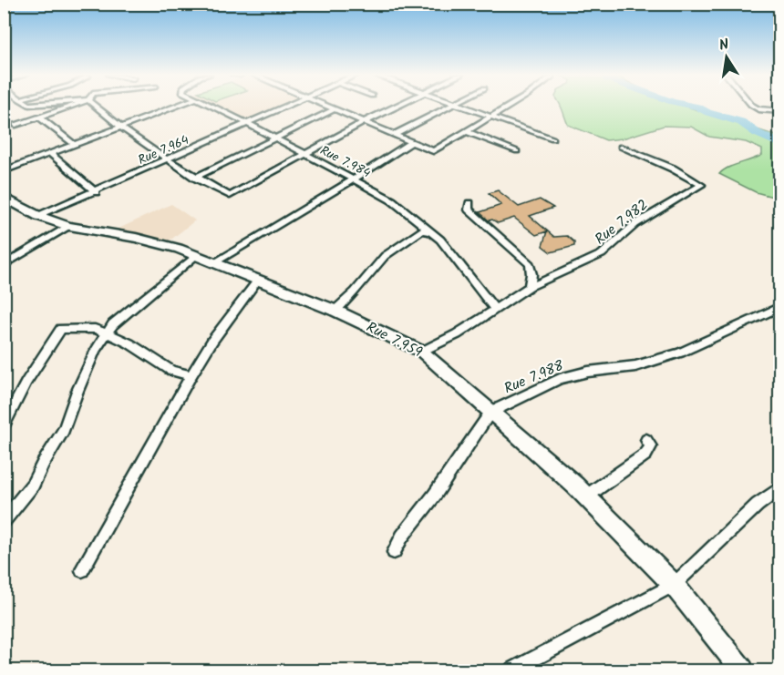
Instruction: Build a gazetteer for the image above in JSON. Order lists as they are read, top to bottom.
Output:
{
  "streets": {
    "street": [
      "Rue 7.964",
      "Rue 7.984",
      "Rue 7.982",
      "Rue 7.959",
      "Rue 7.988"
    ]
  },
  "crossings": [
    ["Rue 7.964", "Rue 7.984"],
    ["Rue 7.964", "Rue 7.959"],
    ["Rue 7.984", "Rue 7.982"],
    ["Rue 7.982", "Rue 7.959"],
    ["Rue 7.959", "Rue 7.988"]
  ],
  "north": "top"
}
